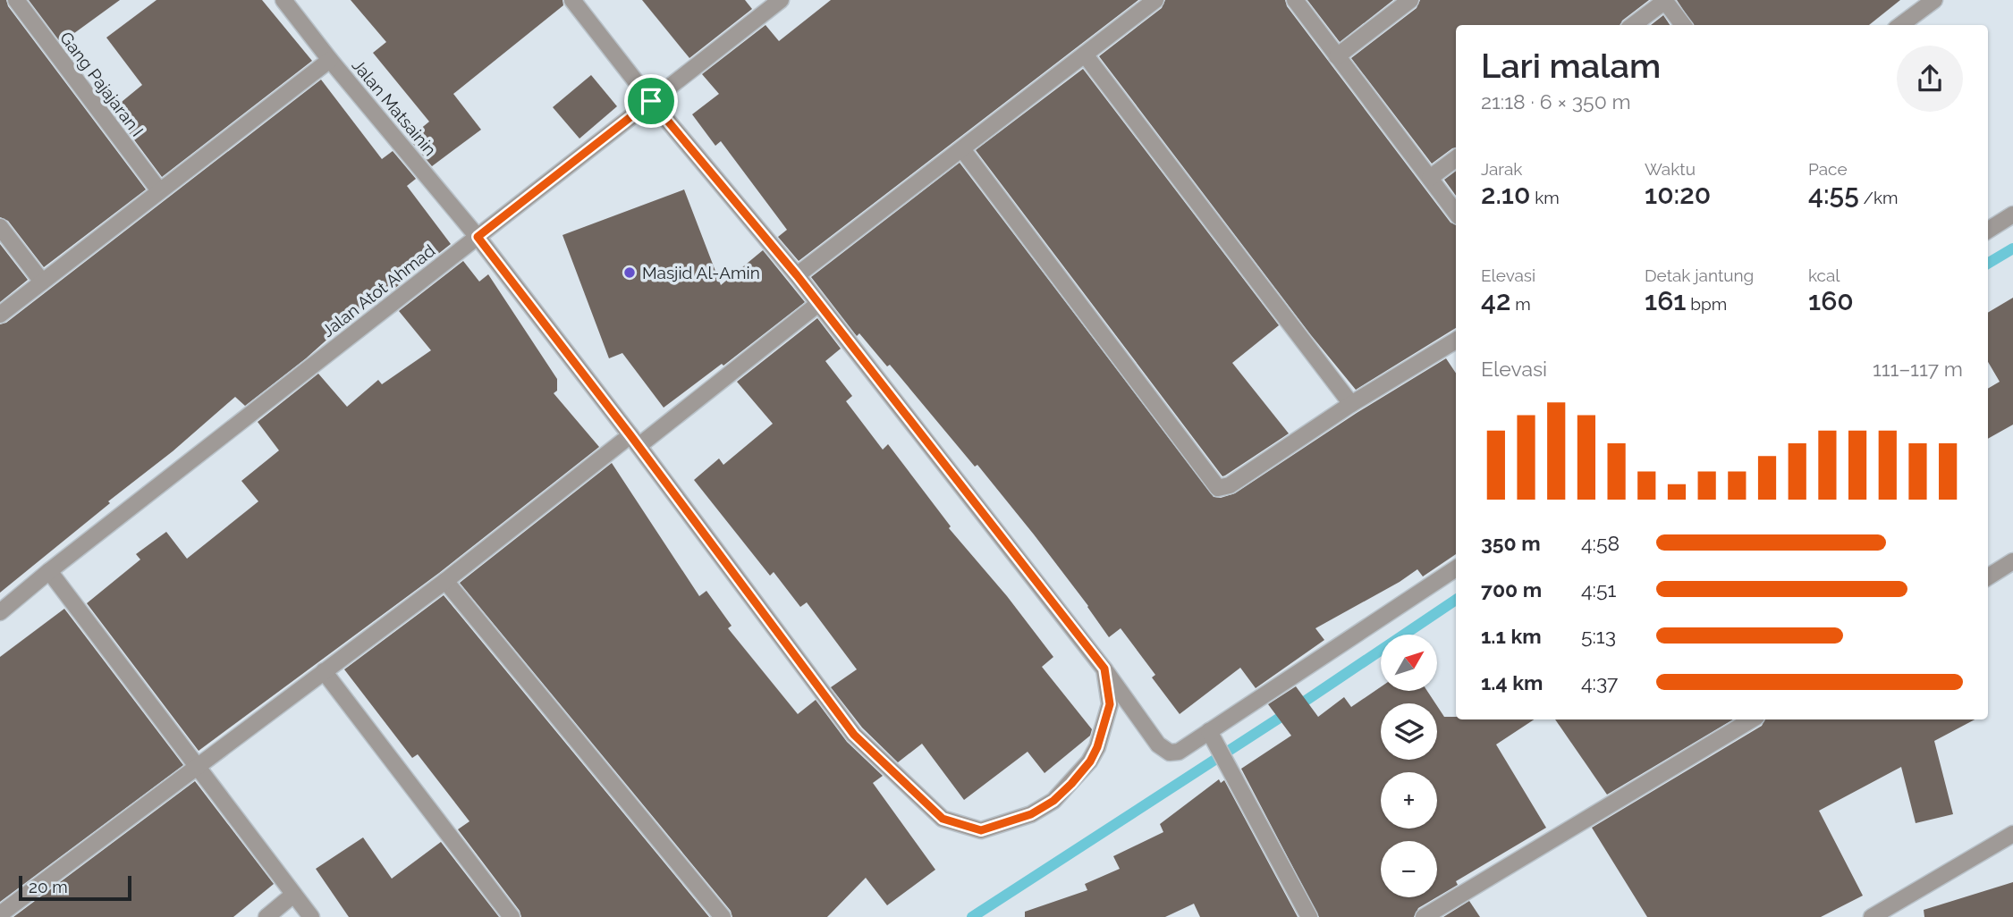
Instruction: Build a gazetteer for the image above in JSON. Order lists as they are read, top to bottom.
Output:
{
  "streets": {
    "street": ["Gang Pajajaran I", "Jalan Matsainin", "Jalan Atot Ahmad"]
  },
  "crossings": [
    ["Jalan Matsainin", "Jalan Atot Ahmad"]
  ],
  "places": ["Masjid Al-Amin"],
  "scale_bar": "20 m",
  "north": "top right",
  "page": {
    "heading": ["Lari malam", "21:18 · 6 × 350 m"],
    "stats": [
      ["Jarak", "2.10 km"],
      ["Waktu", "10:20"],
      ["Pace", "4:55 /km"],
      ["Elevasi", "42 m"],
      ["Detak jantung", "161 bpm"],
      ["kcal", "160"]
    ],
    "chart": ["Elevasi", "111–117 m"],
    "list": [
      {
        "name": "350 m",
        "note": "4:58"
      },
      {
        "name": "700 m",
        "note": "4:51"
      },
      {
        "name": "1.1 km",
        "note": "5:13"
      },
      {
        "name": "1.4 km",
        "note": "4:37"
      }
    ],
    "map_buttons": ["+", "−"],
    "scale": "20 m"
  }
}
